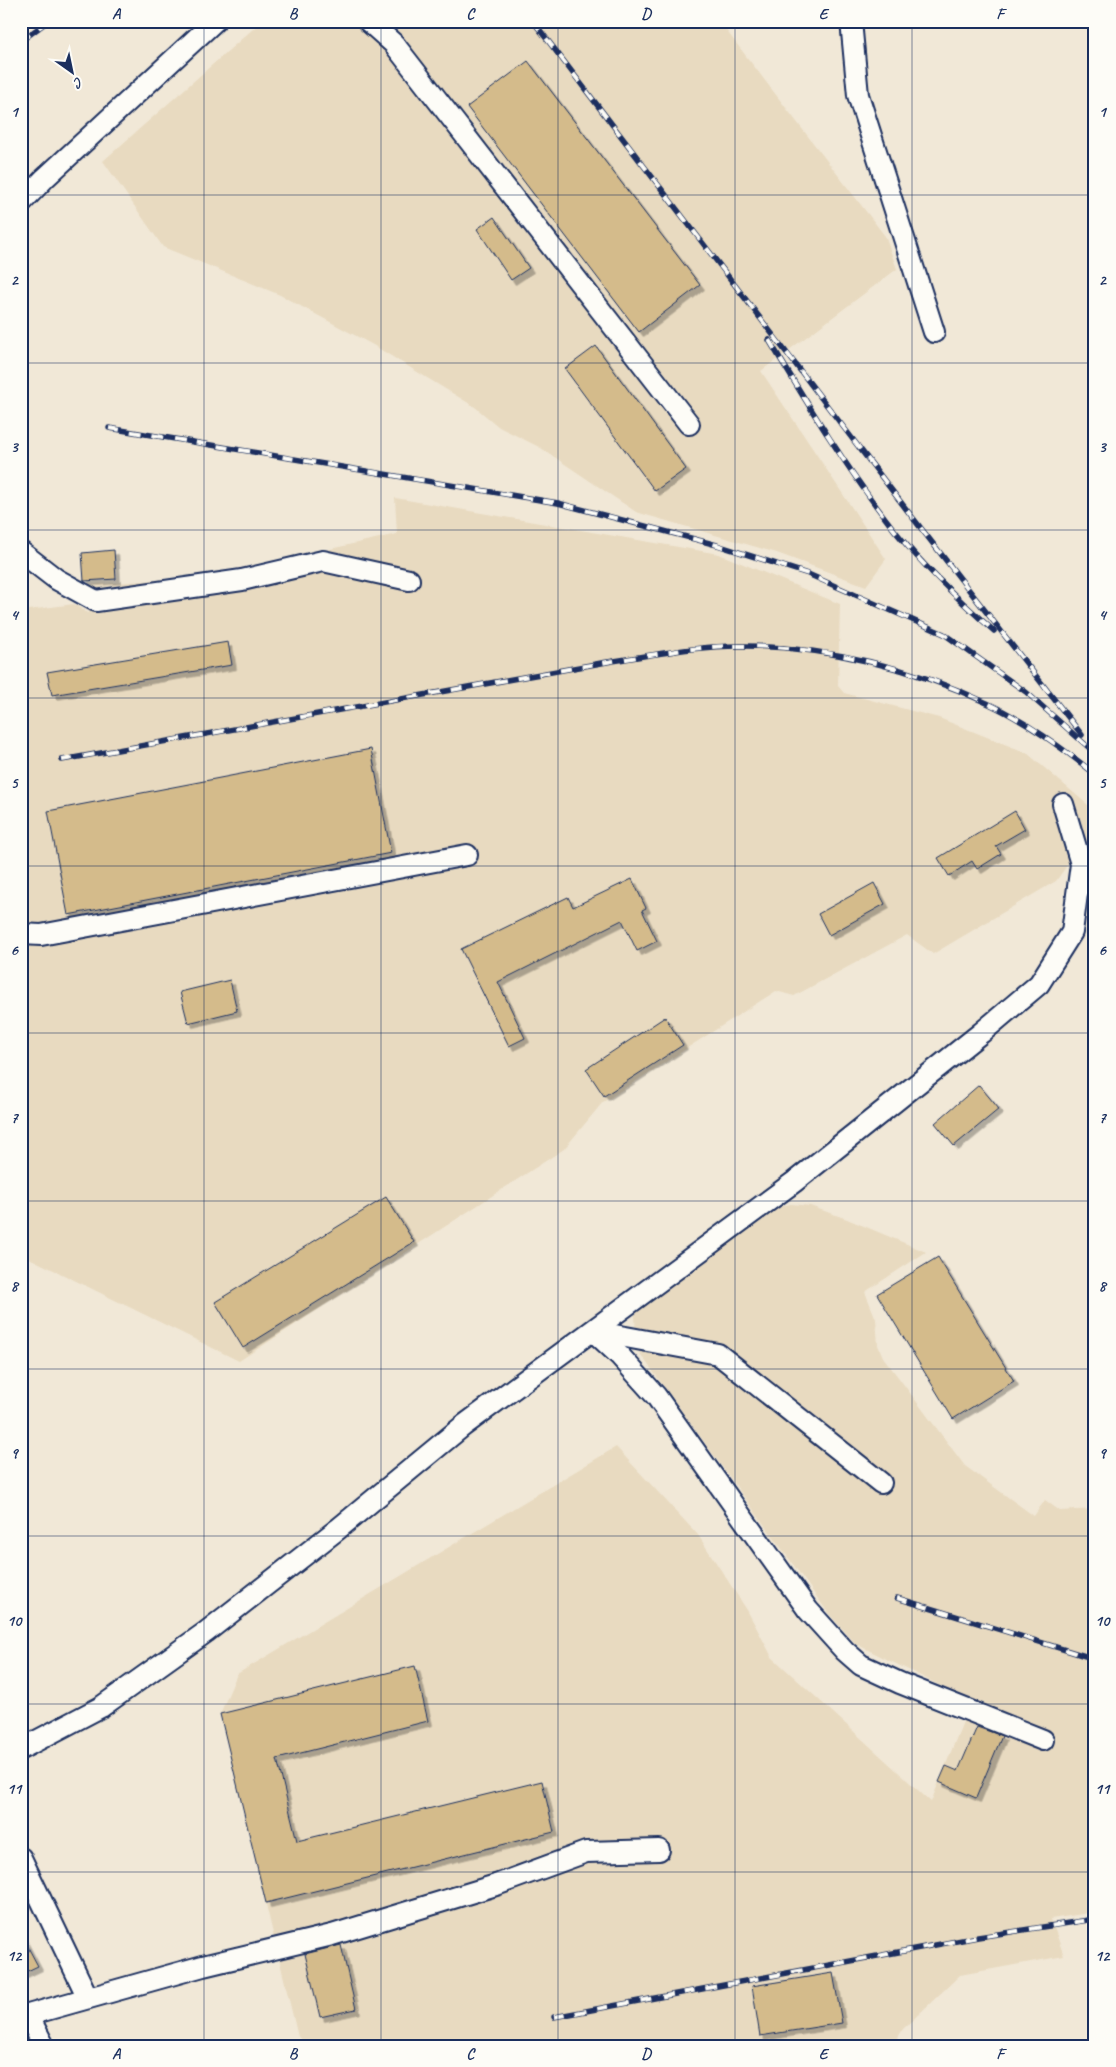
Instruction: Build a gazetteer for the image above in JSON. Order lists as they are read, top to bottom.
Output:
{
  "north": "bottom right",
  "grid": {
    "columns": [
      "A",
      "B",
      "C",
      "D",
      "E",
      "F"
    ],
    "rows": [
      "1",
      "2",
      "3",
      "4",
      "5",
      "6",
      "7",
      "8",
      "9",
      "10",
      "11",
      "12"
    ]
  }
}
